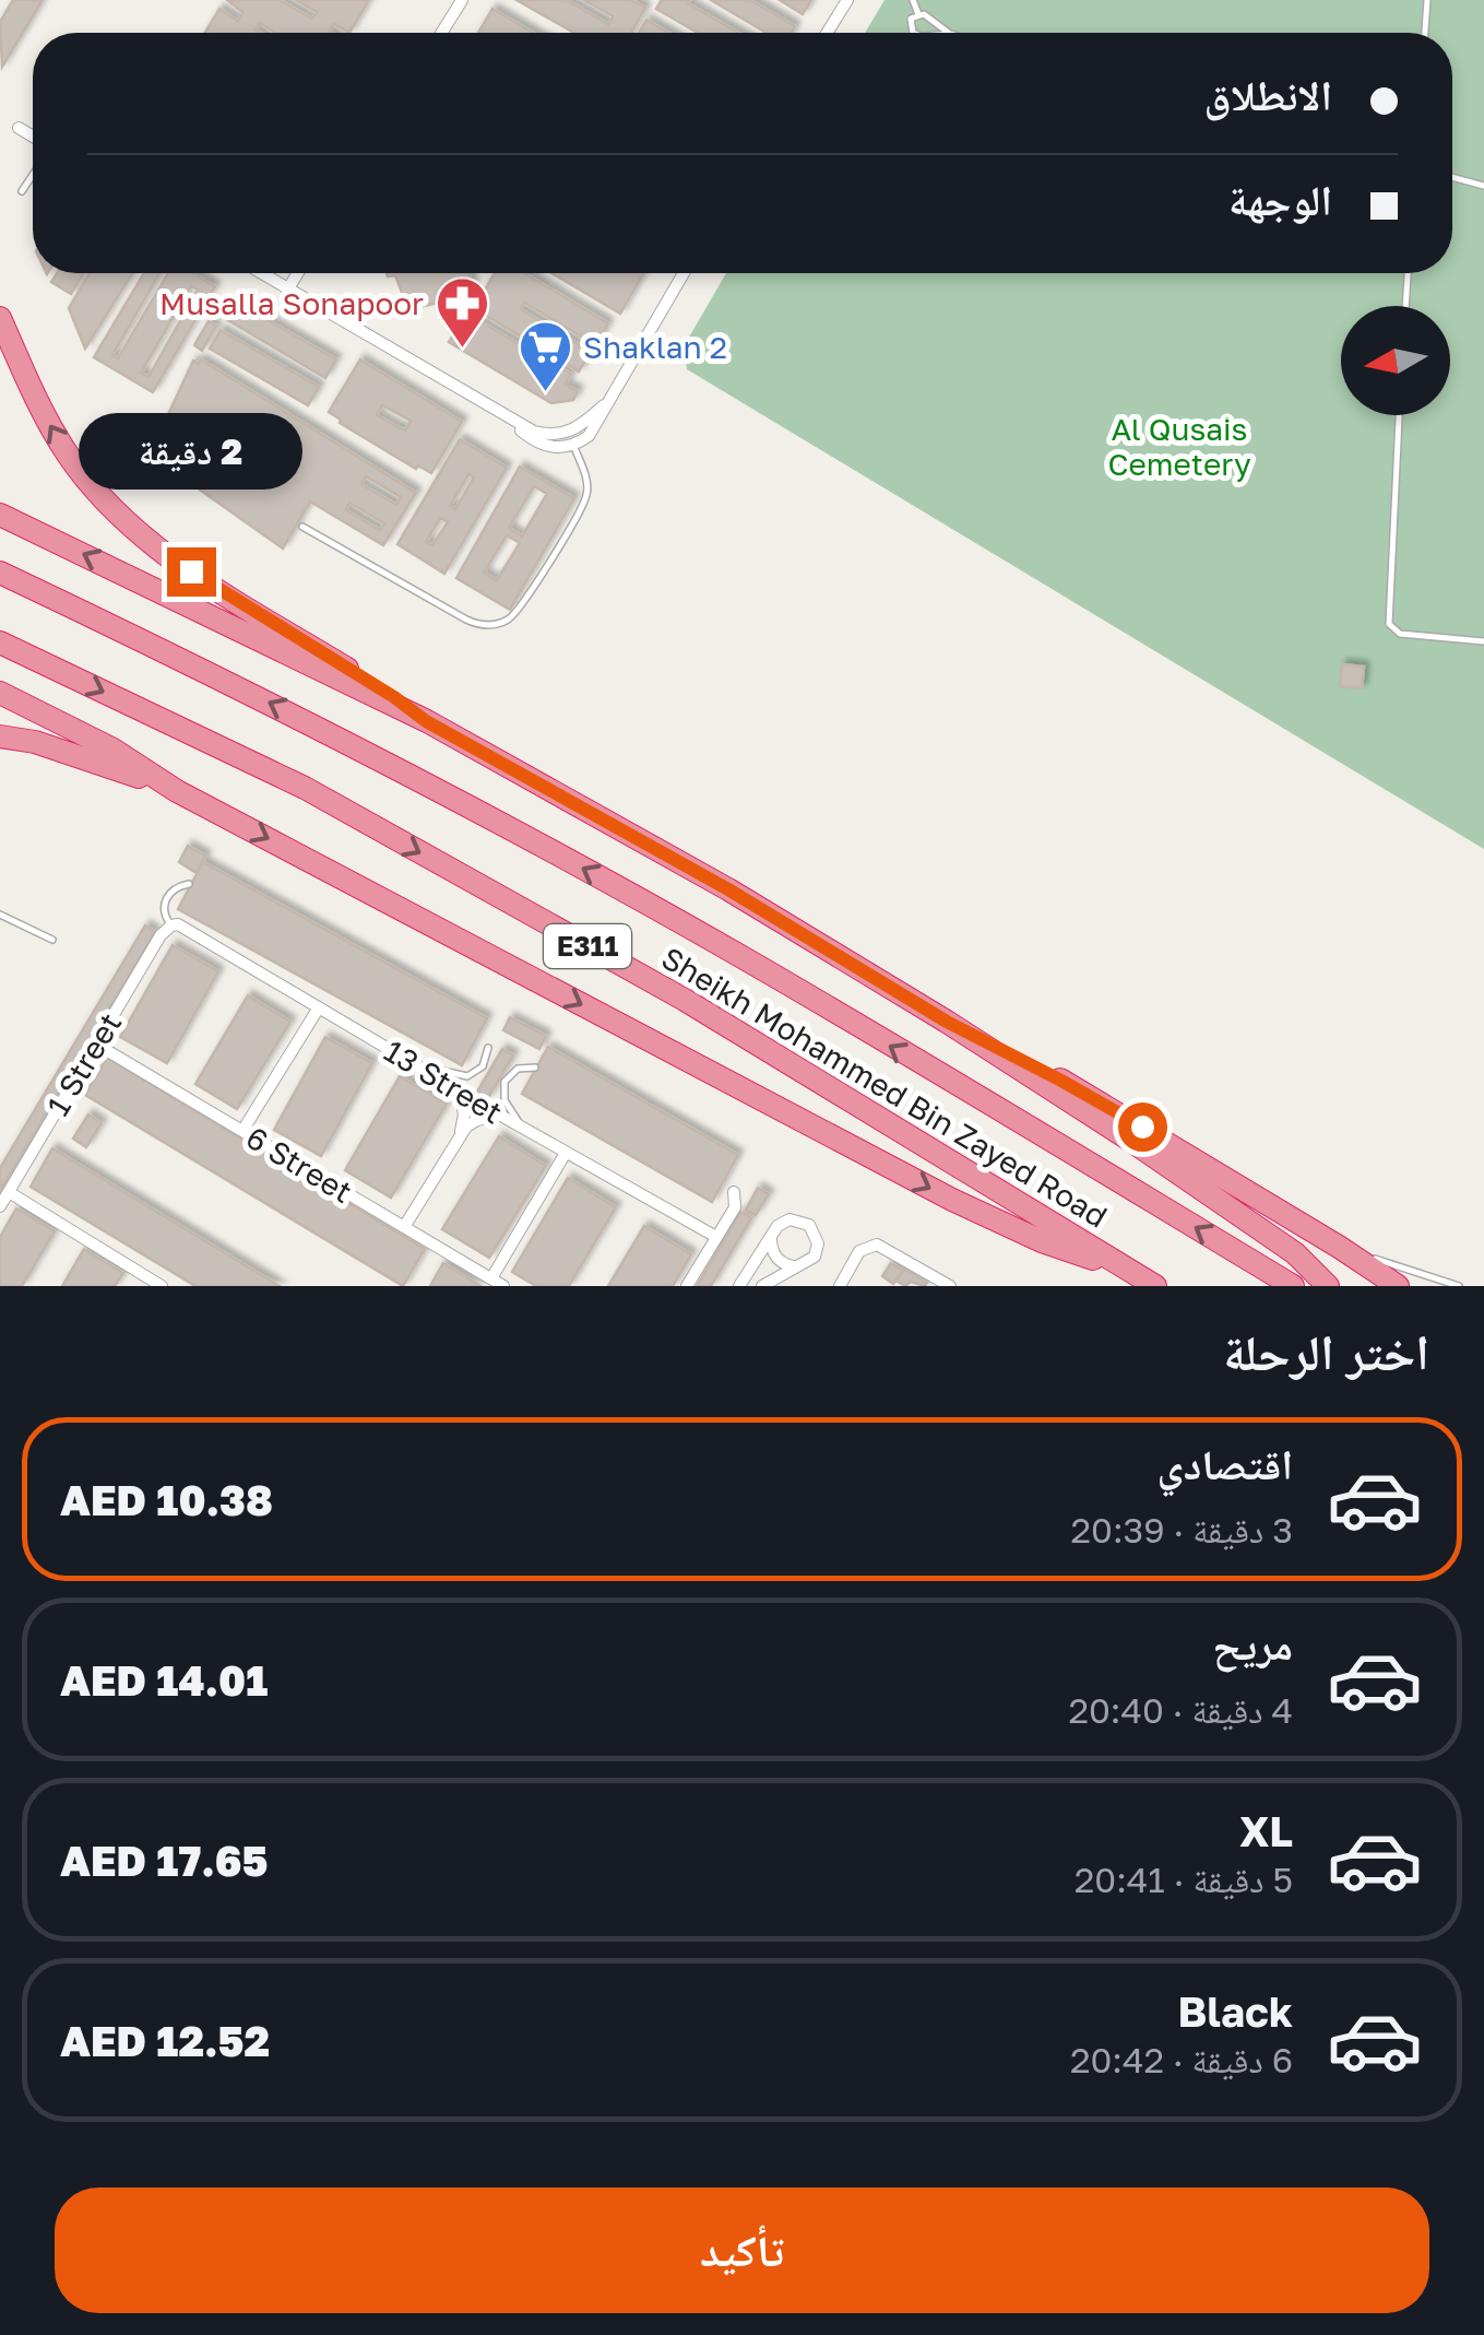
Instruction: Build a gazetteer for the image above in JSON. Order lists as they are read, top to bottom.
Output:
{
  "streets": {
    "highway": ["E311", "Sheikh Mohammed Bin Zayed Road"],
    "street": ["1 Street", "13 Street", "6 Street"]
  },
  "crossings": [
    ["1 Street", "13 Street"],
    ["1 Street", "6 Street"]
  ],
  "parks": ["Al Qusais Cemetery"],
  "places": {
    "pharmacy": ["Musalla Sonapoor"],
    "supermarket": ["Shaklan 2"]
  },
  "north": "left",
  "page": {
    "banner": ["الانطلاق", "الوجهة"],
    "bubble": "2 دقيقة",
    "heading": "اختر الرحلة",
    "list": [
      {
        "name": "اقتصادي",
        "note": "3 دقيقة · 20:39",
        "value": "AED 10.38"
      },
      {
        "name": "مريح",
        "note": "4 دقيقة · 20:40",
        "value": "AED 14.01"
      },
      {
        "name": "XL",
        "note": "5 دقيقة · 20:41",
        "value": "AED 17.65"
      },
      {
        "name": "Black",
        "note": "6 دقيقة · 20:42",
        "value": "AED 12.52"
      }
    ],
    "buttons": "تأكيد"
  }
}
